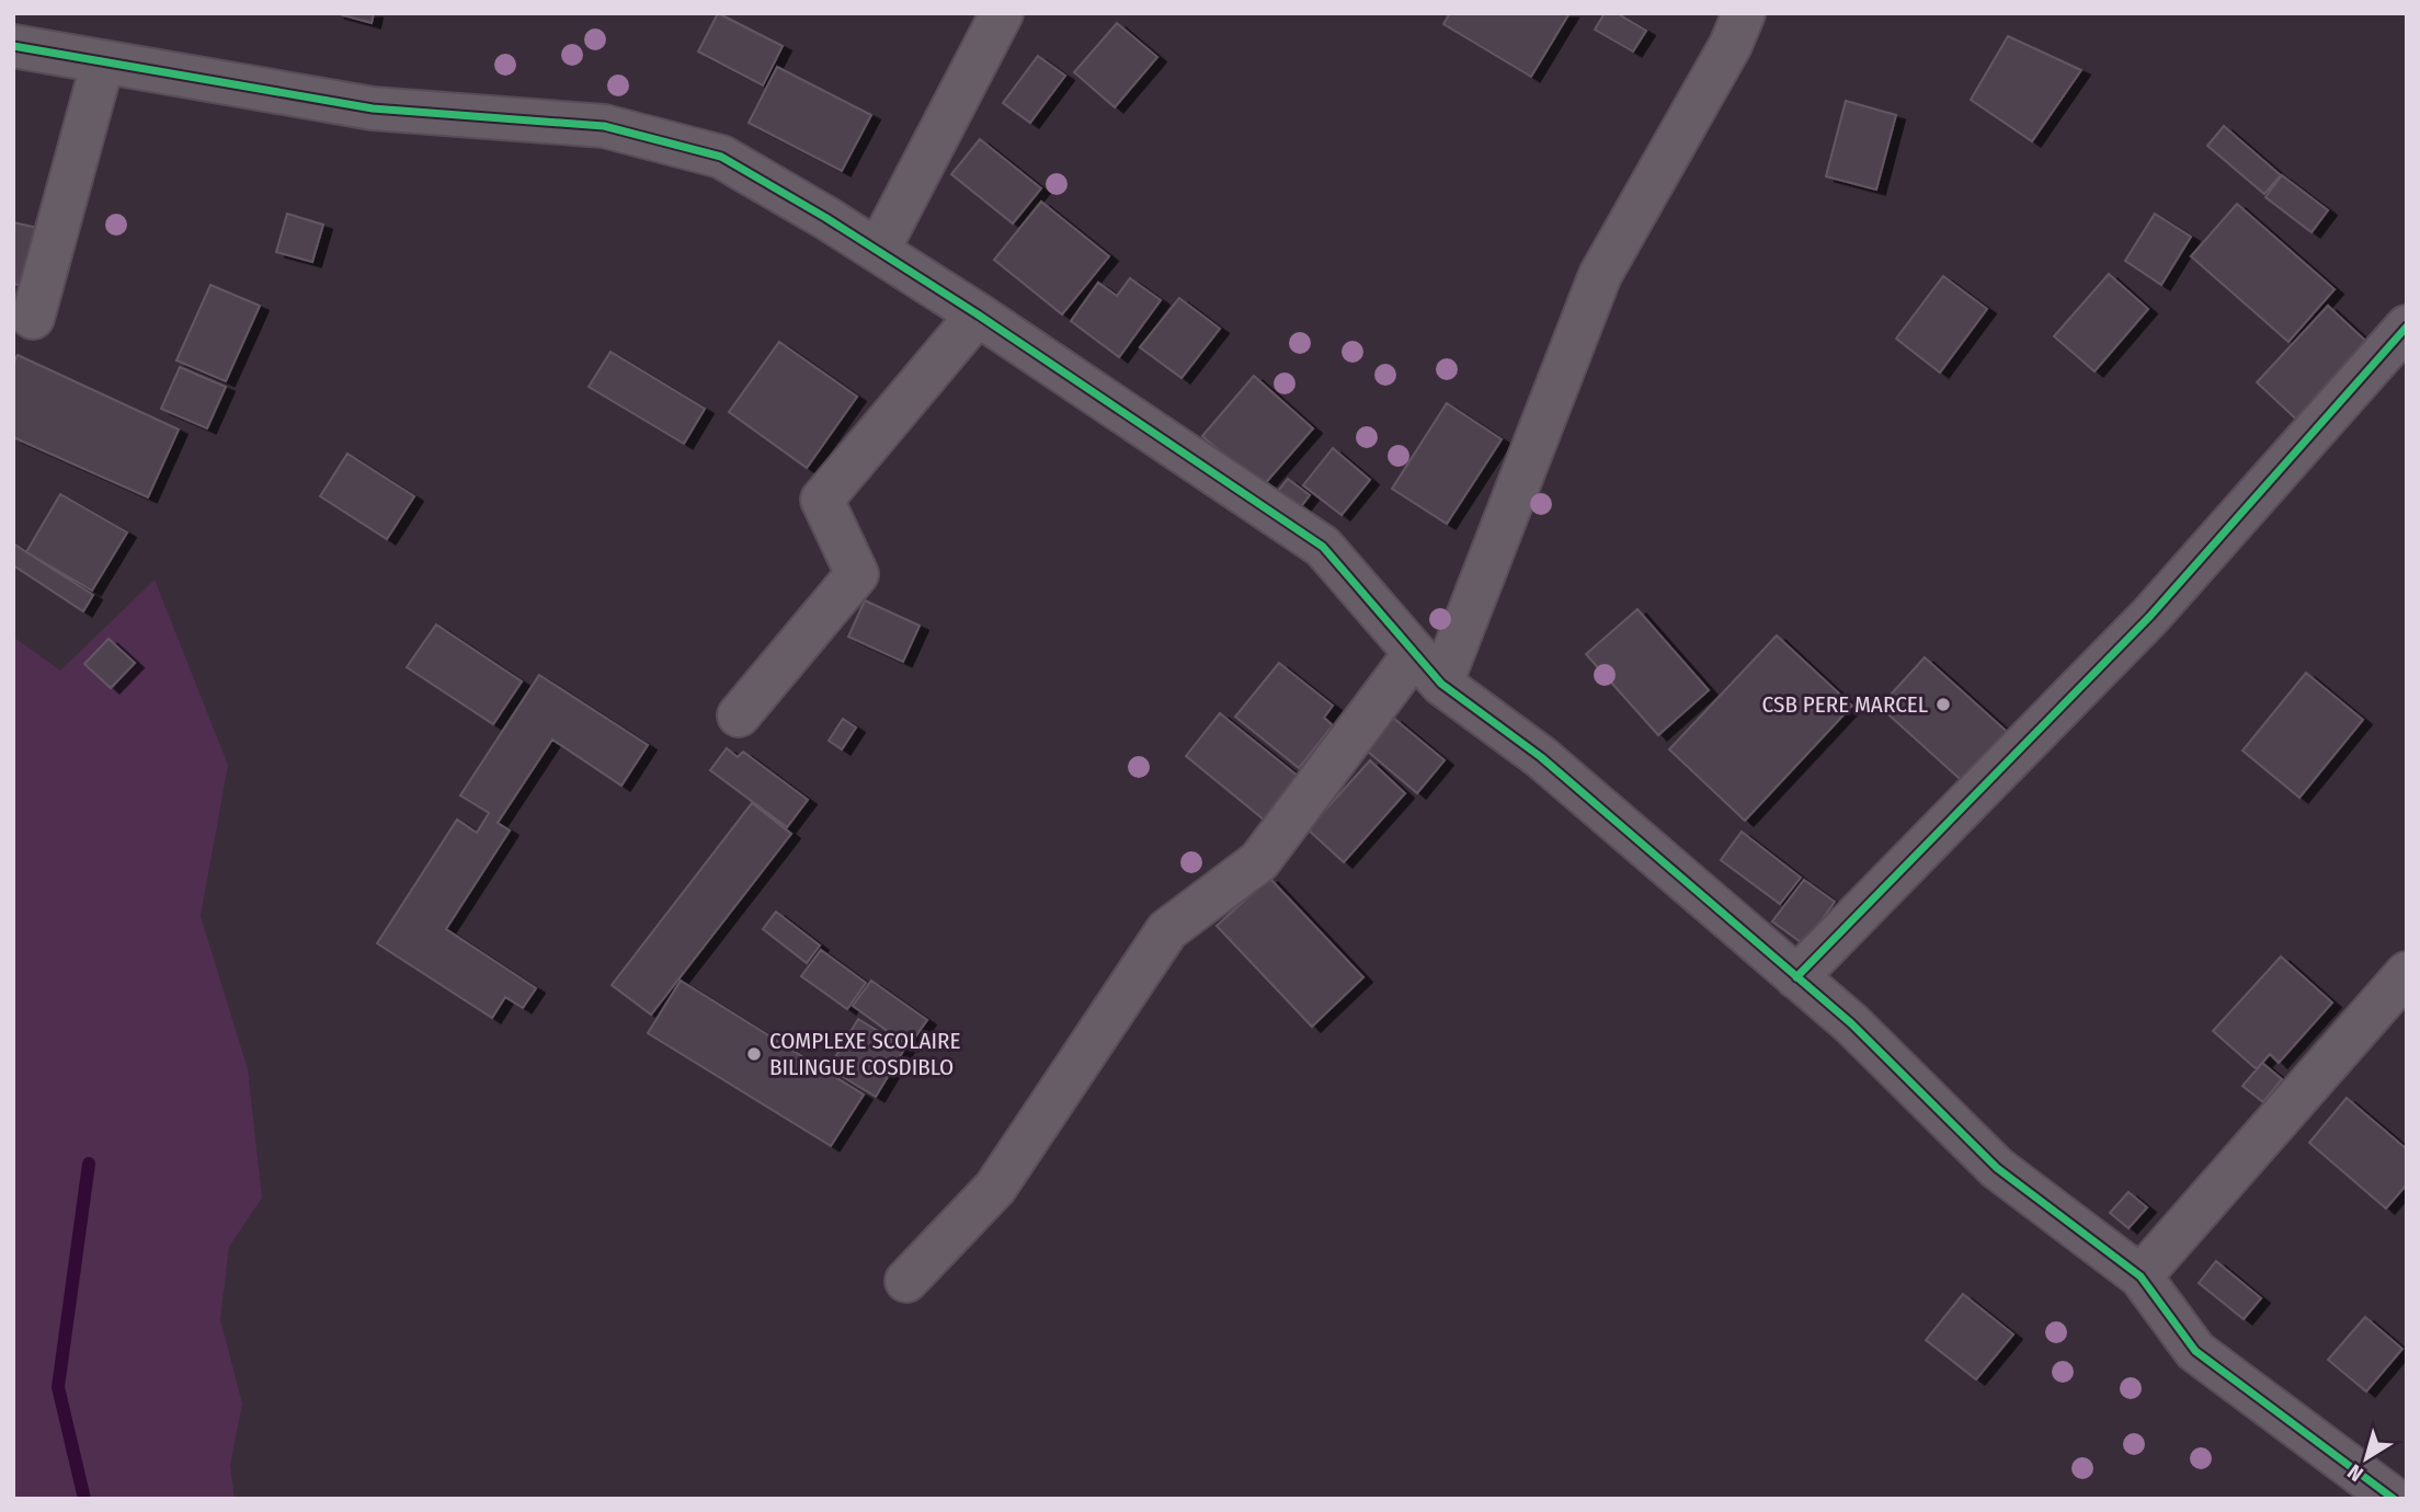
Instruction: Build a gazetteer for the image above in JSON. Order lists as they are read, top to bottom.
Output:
{
  "places": ["CSB PERE MARCEL", "COMPLEXE SCOLAIRE BILINGUE COSDIBLO"],
  "north": "bottom left"
}
